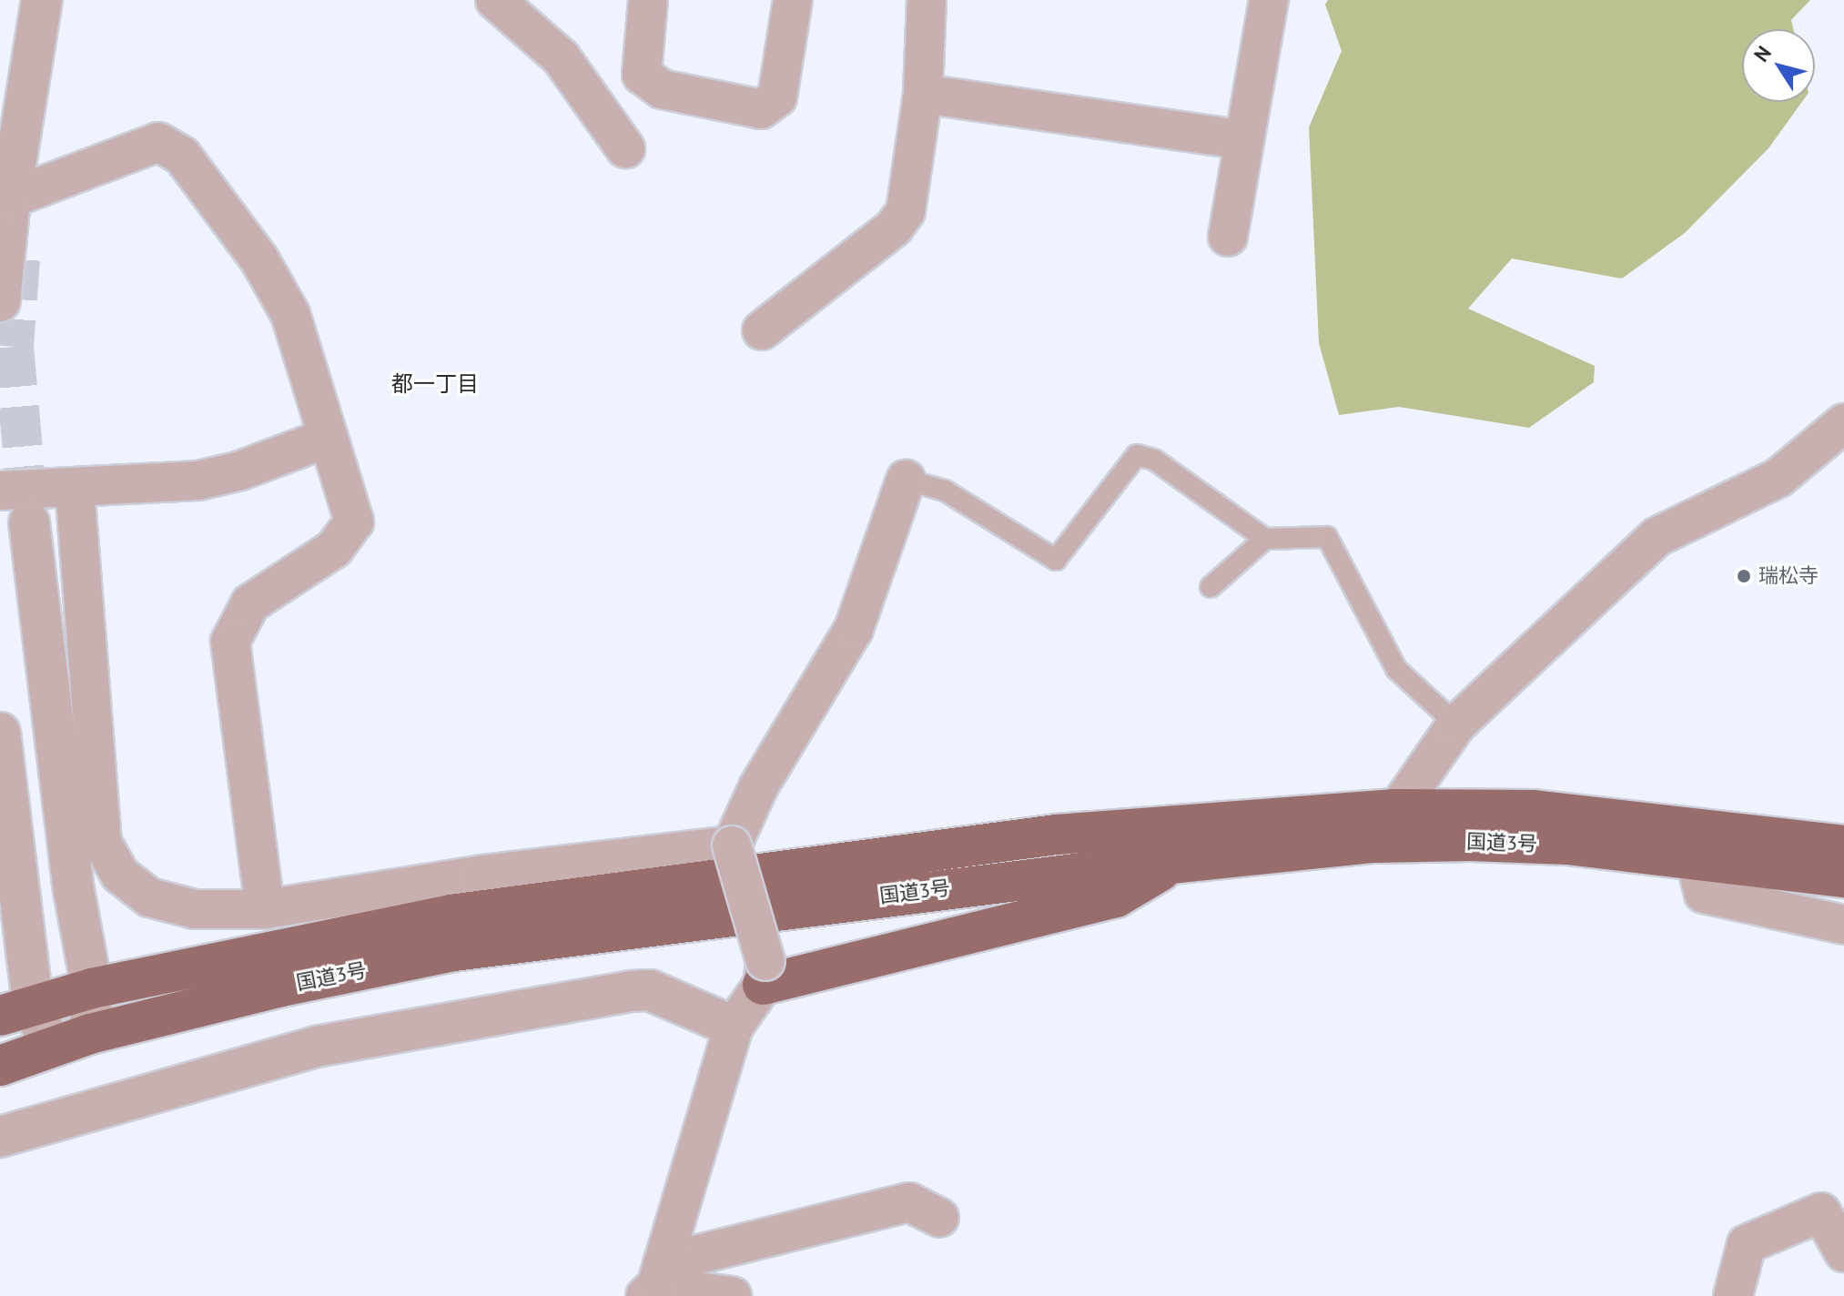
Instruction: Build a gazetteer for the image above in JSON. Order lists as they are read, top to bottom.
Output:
{
  "streets": {
    "highway": ["国道3号"]
  },
  "districts": ["都一丁目"],
  "places": ["瑞松寺"],
  "north": "top left"
}
